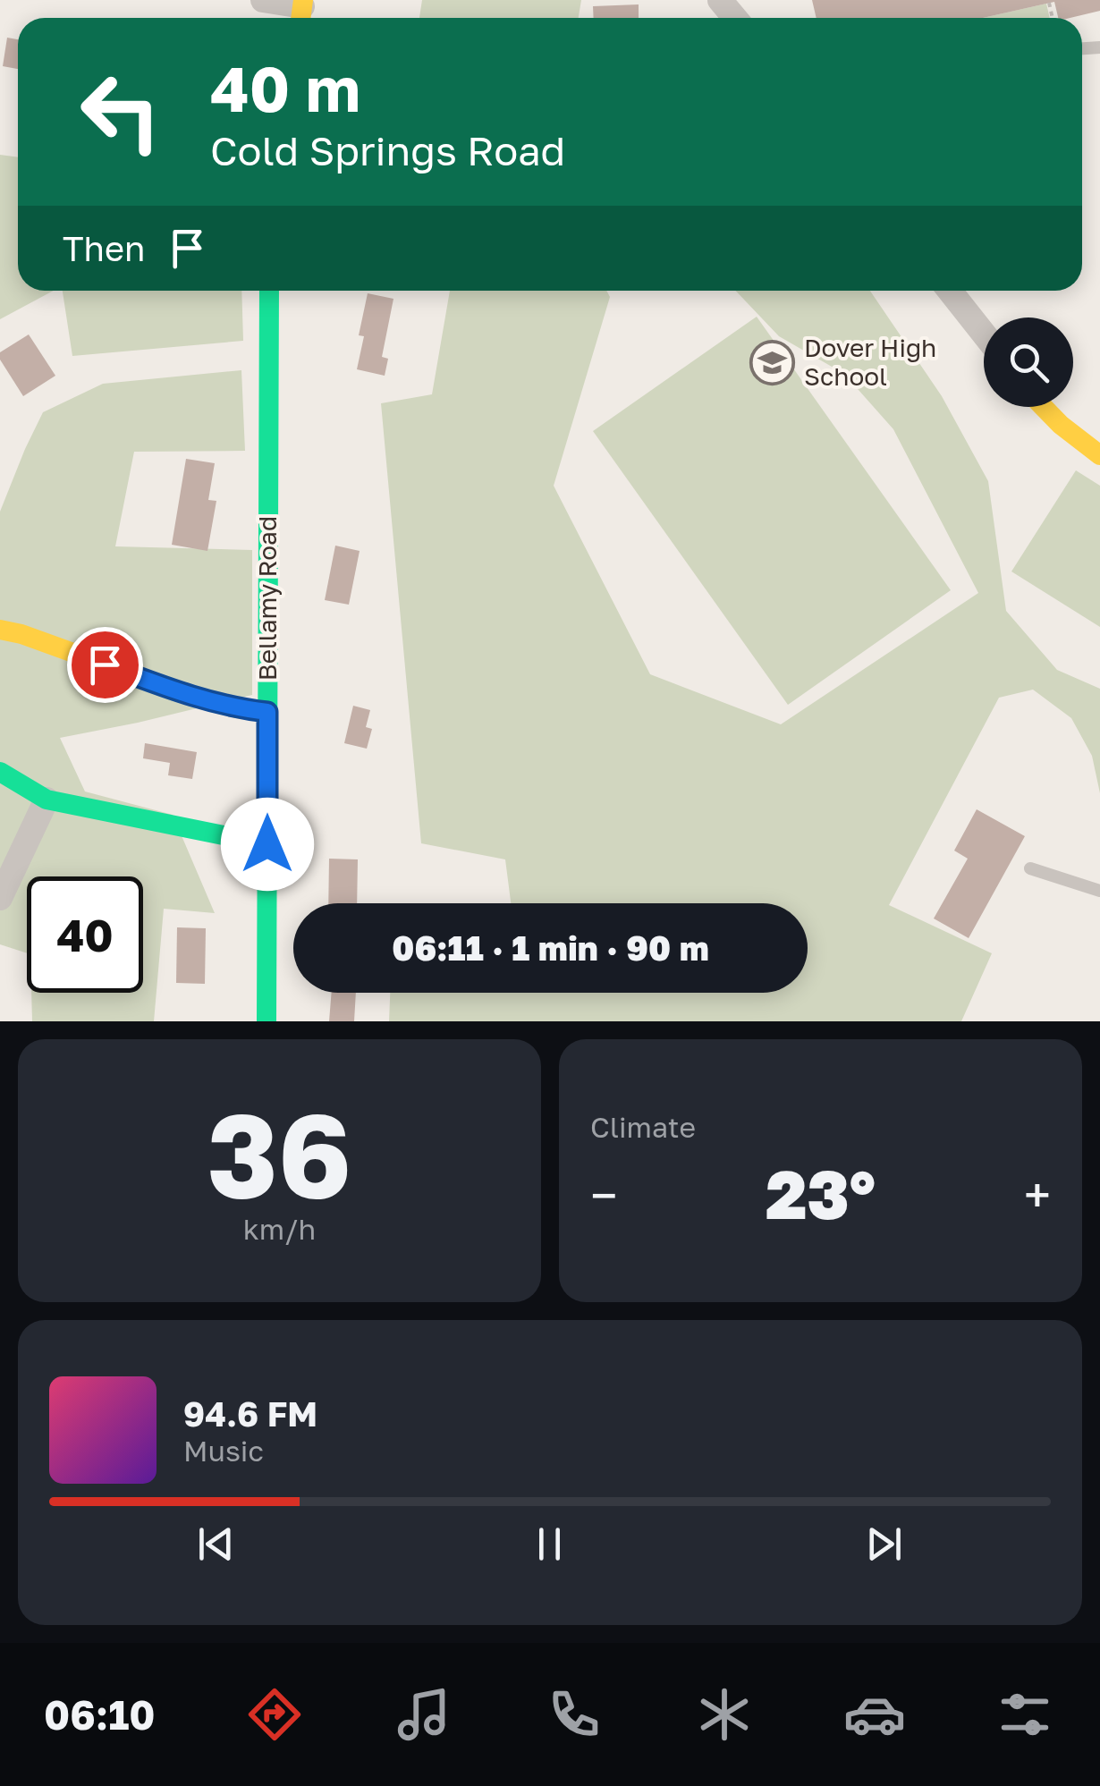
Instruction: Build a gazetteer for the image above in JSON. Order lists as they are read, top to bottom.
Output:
{
  "streets": {
    "street": ["Bellamy Road"]
  },
  "places": {
    "school or university": ["Dover High School"]
  },
  "page": {
    "turn": ["40 m", "Cold Springs Road"],
    "then": "Then",
    "limit": "40",
    "trip": "06:11 · 1 min · 90 m",
    "tile": [
      ["36", "km/h"],
      "Climate"
    ],
    "heat": ["−", "23°", "+"],
    "song": ["94.6 FM", "Music"],
    "tabs": "06:10"
  }
}
